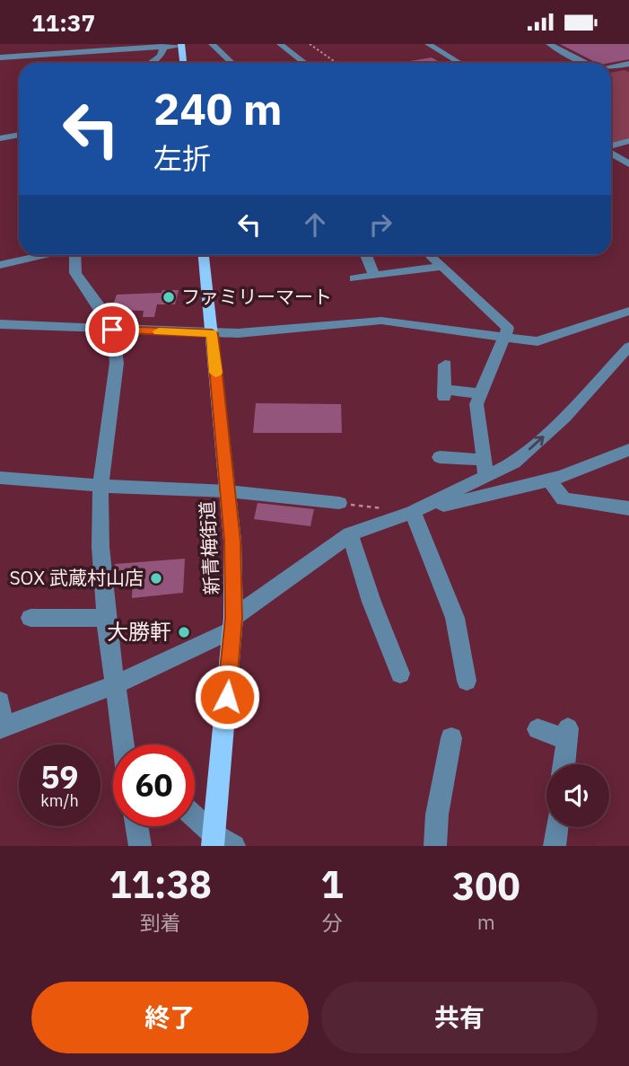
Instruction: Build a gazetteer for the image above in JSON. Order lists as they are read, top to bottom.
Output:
{
  "streets": {
    "main road": ["新青梅街道"]
  },
  "places": ["ファミリーマート", "SOX 武蔵村山店", "大勝軒"],
  "page": {
    "status": "11:37",
    "turn": ["240 m", "左折"],
    "speed": "59 km/h",
    "limit": "60",
    "eta": [
      "11:38",
      "到着",
      "1",
      "分",
      "300",
      "m"
    ],
    "buttons": ["終了", "共有"]
  }
}
